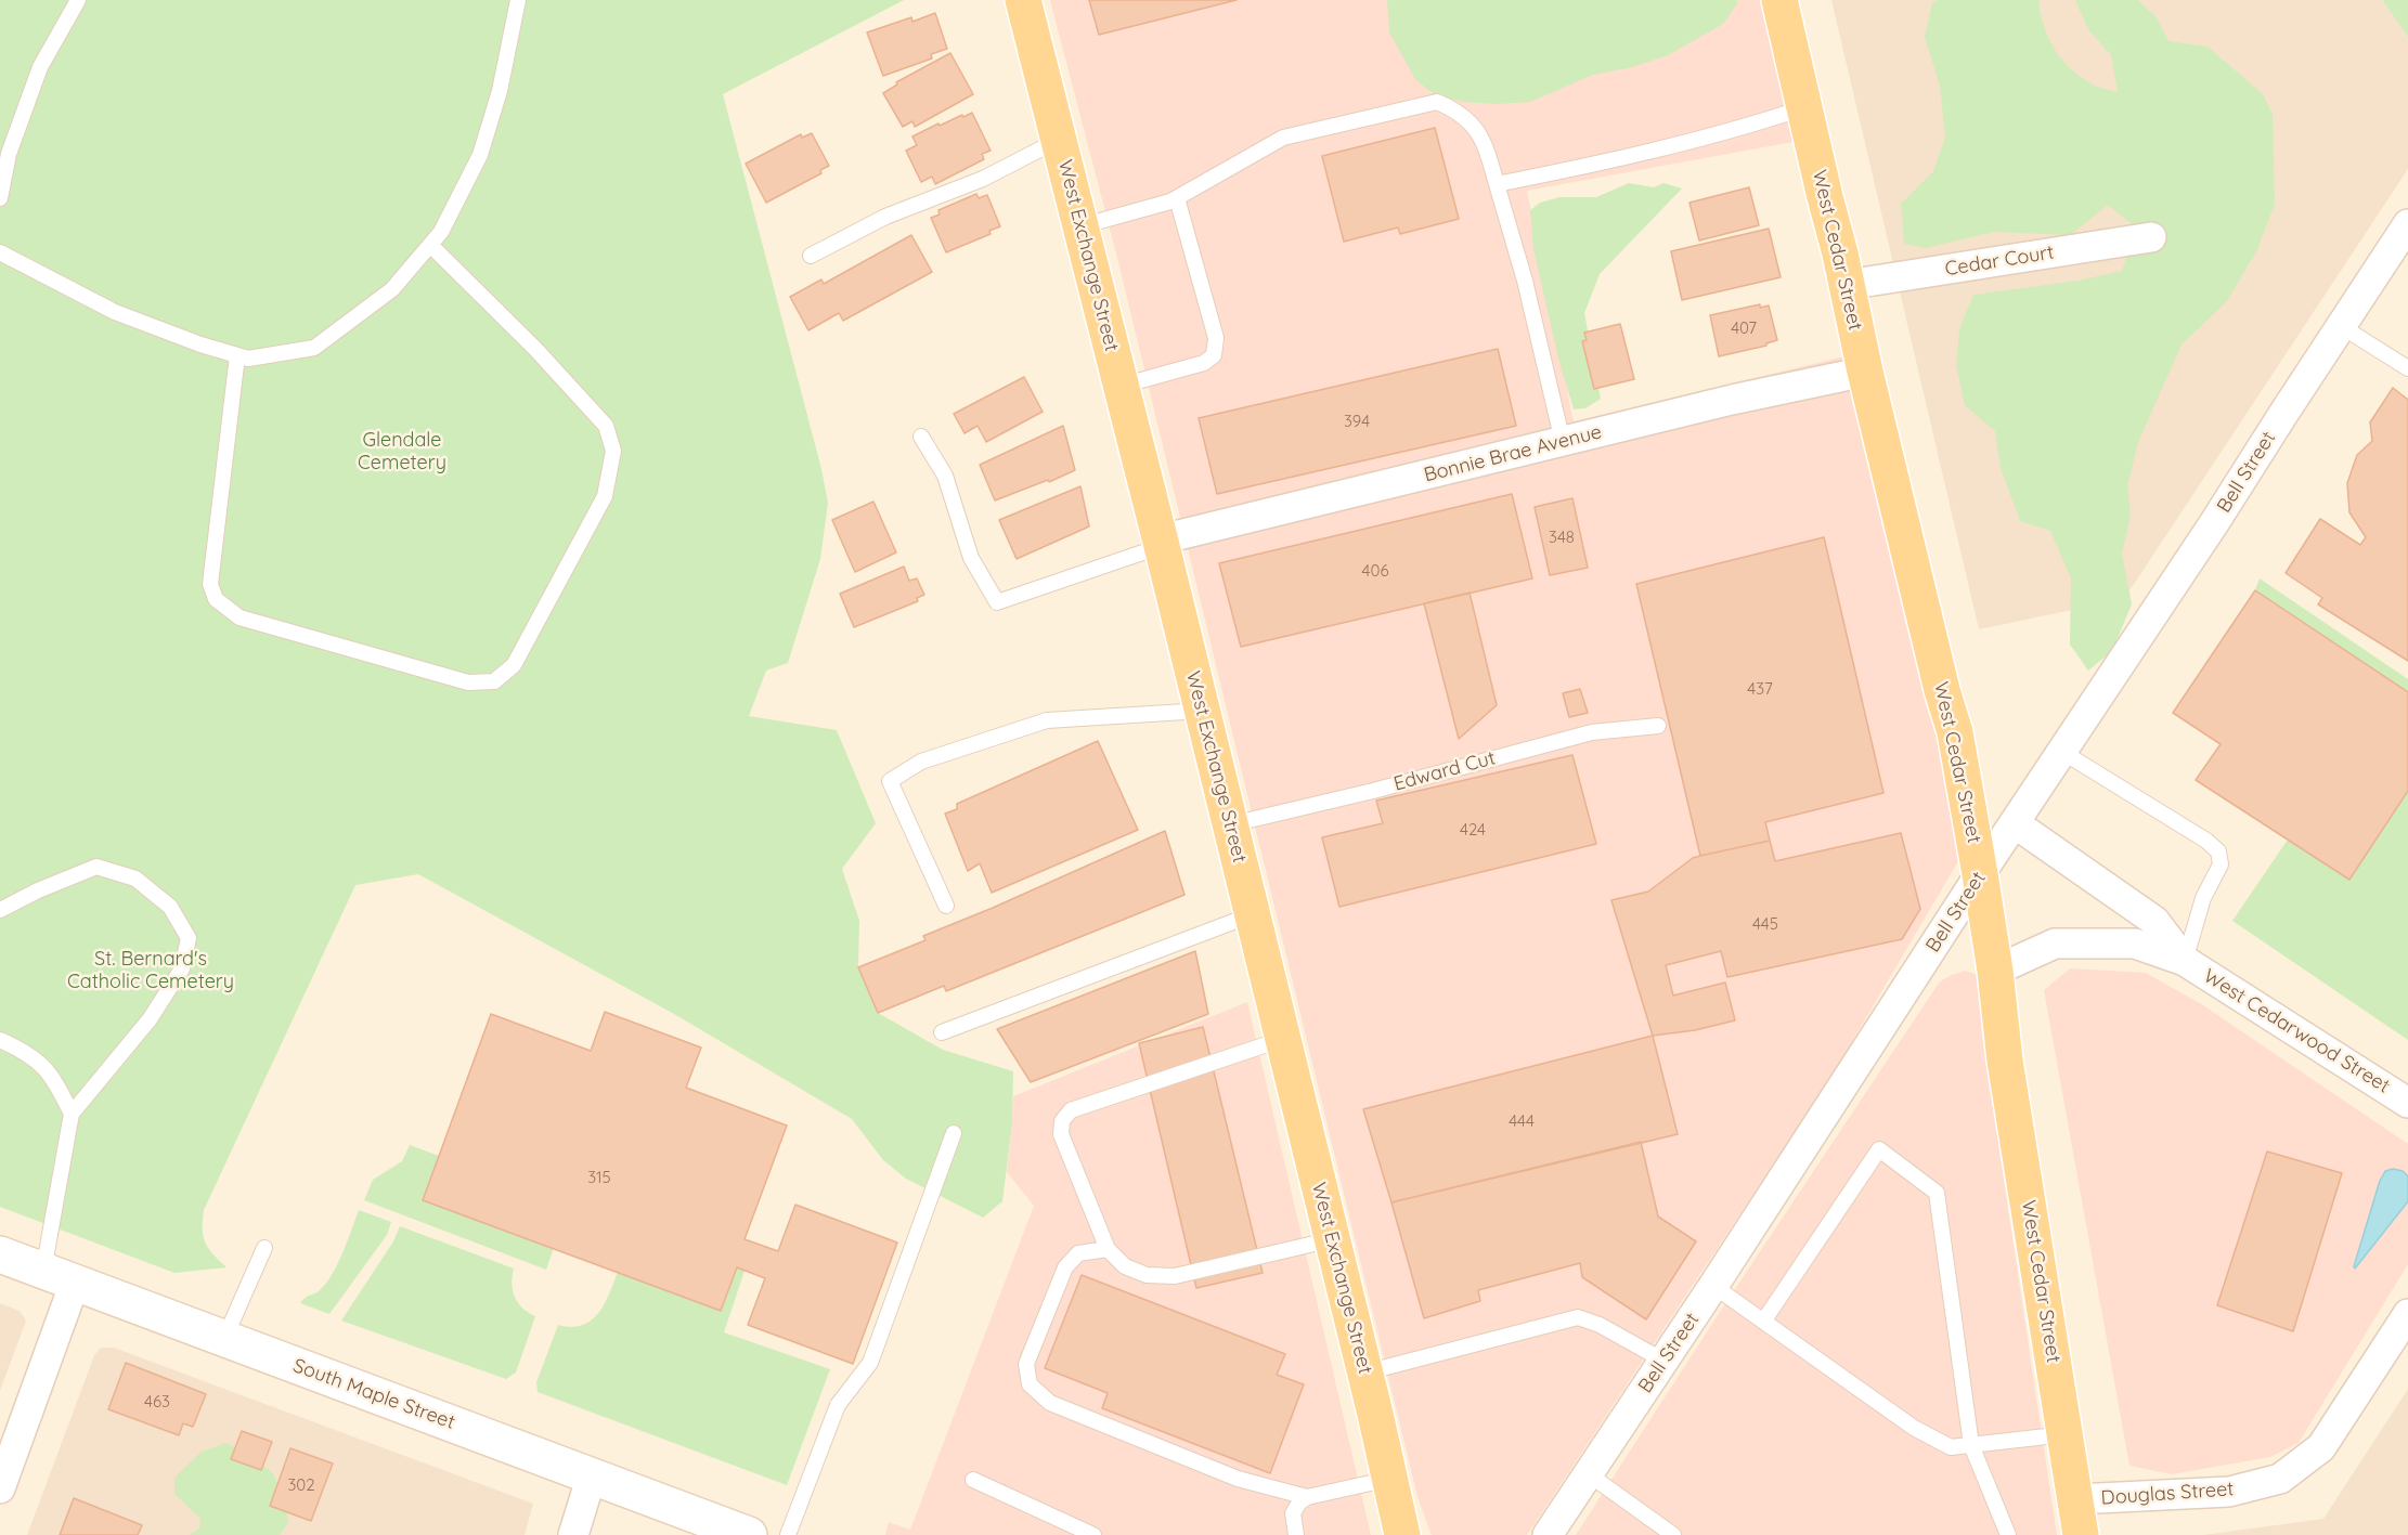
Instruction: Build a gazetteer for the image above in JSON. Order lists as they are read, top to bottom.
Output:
{
  "streets": {
    "main road": ["West Cedar Street", "West Exchange Street", "South Maple Street"],
    "street": [
      "Cedar Court",
      "Bonnie Brae Avenue",
      "Bell Street",
      "West Cedarwood Street",
      "Douglas Street"
    ],
    "lane": ["Edward Cut"]
  },
  "crossings": [
    ["West Cedar Street", "Cedar Court"],
    ["West Cedar Street", "Bonnie Brae Avenue"],
    ["West Cedar Street", "Bell Street"],
    ["West Cedar Street", "West Cedarwood Street"],
    ["West Cedar Street", "Douglas Street"],
    ["West Exchange Street", "Bonnie Brae Avenue"],
    ["West Exchange Street", "Edward Cut"],
    ["Bell Street", "West Cedarwood Street"]
  ],
  "parks": ["Glendale Cemetery", "St. Bernard's Catholic Cemetery"],
  "house_numbers": [
    "407",
    "394",
    "348",
    "406",
    "437",
    "424",
    "445",
    "444",
    "315",
    "463",
    "302"
  ]
}
